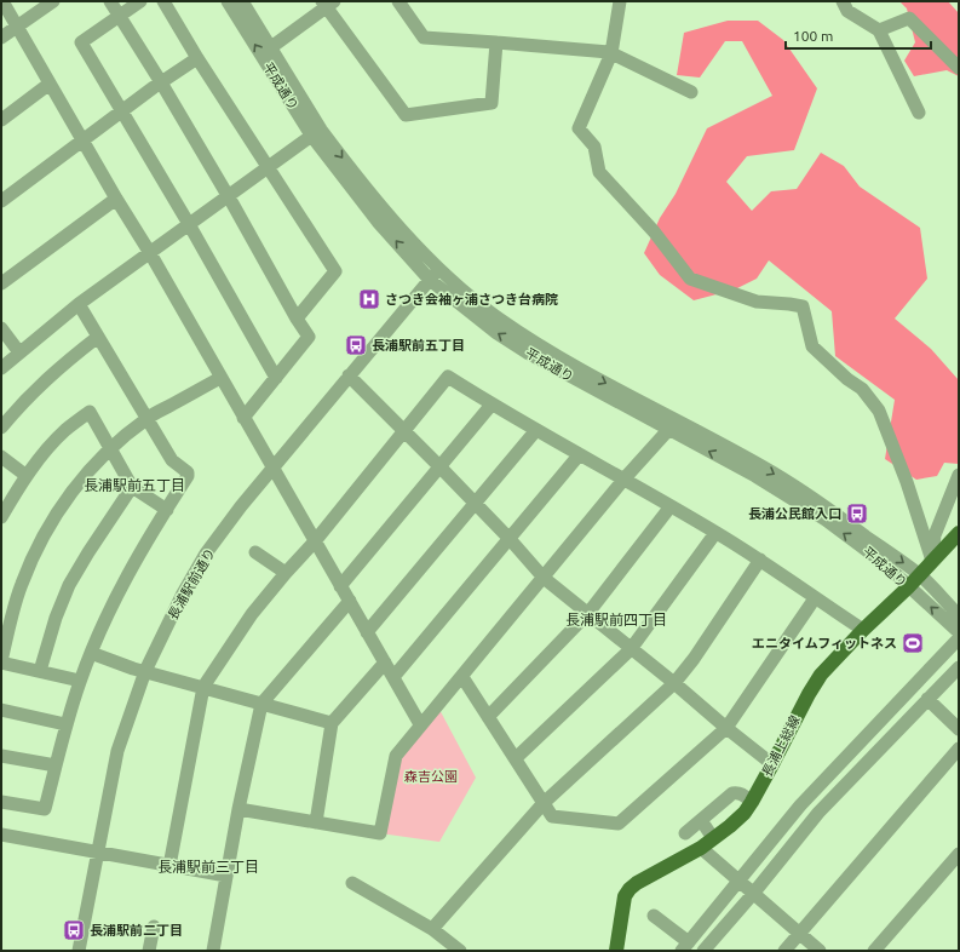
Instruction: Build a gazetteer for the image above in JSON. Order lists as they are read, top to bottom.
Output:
{
  "streets": {
    "main road": ["長浦上総線"],
    "street": ["平成通り", "長浦駅前通り"]
  },
  "crossings": [
    ["平成通り", "長浦駅前通り"],
    ["平成通り", "長浦上総線"]
  ],
  "districts": ["長浦駅前五丁目", "長浦駅前四丁目", "長浦駅前三丁目"],
  "parks": ["森吉公園"],
  "places": {
    "hospital": ["さつき会袖ヶ浦さつき台病院"],
    "bus stop": ["長浦駅前五丁目", "長浦公民館入口", "長浦駅前二丁目"],
    "sports": ["エニタイムフィットネス"]
  },
  "scale_bar": "100 m"
}
